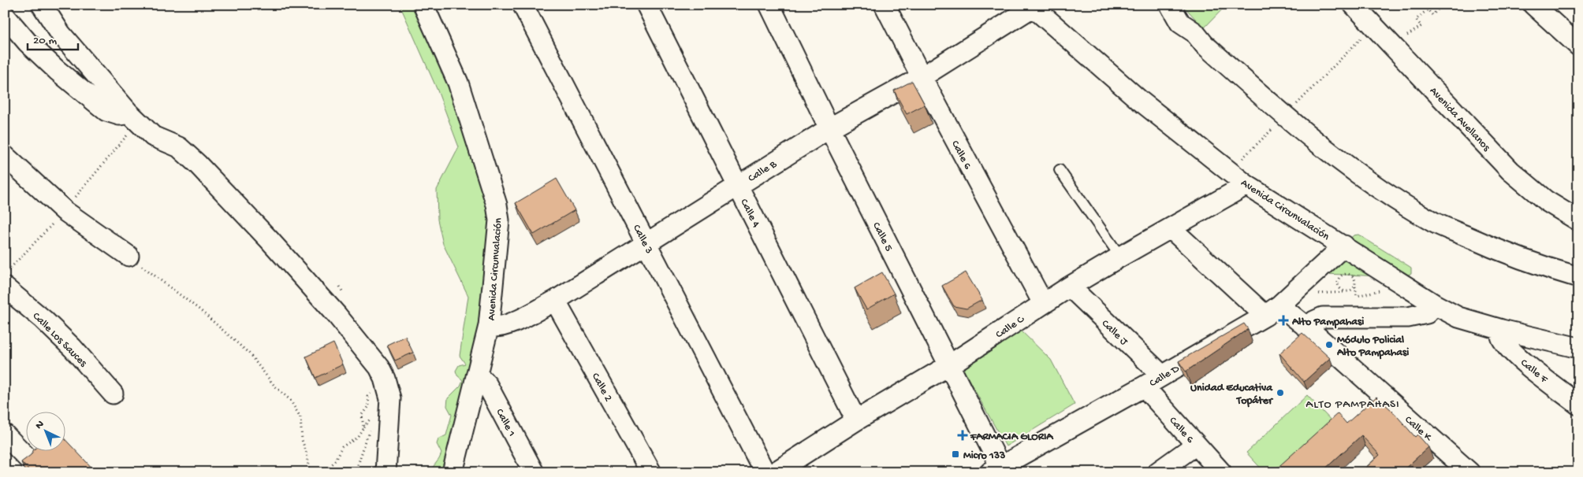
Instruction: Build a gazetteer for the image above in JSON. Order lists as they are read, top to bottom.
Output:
{
  "streets": {
    "street": [
      "Avenida Avellanos",
      "Calle 6",
      "Calle B",
      "Avenida Circunvalación",
      "Calle 4",
      "Calle 5",
      "Calle 3",
      "Calle C",
      "Calle J",
      "Calle Los Sauces",
      "Calle F",
      "Calle D",
      "Calle 2",
      "Calle 1",
      "Calle K"
    ]
  },
  "crossings": [
    ["Calle 6", "Calle B"],
    ["Calle 6", "Calle C"],
    ["Calle 6", "Calle D"],
    ["Calle B", "Avenida Circunvalación"],
    ["Calle B", "Calle 4"],
    ["Calle B", "Calle 5"],
    ["Calle B", "Calle 3"],
    ["Calle B", "Calle 2"],
    ["Avenida Circunvalación", "Calle C"],
    ["Avenida Circunvalación", "Calle F"],
    ["Avenida Circunvalación", "Calle D"],
    ["Avenida Circunvalación", "Calle 1"],
    ["Calle 4", "Calle C"],
    ["Calle 5", "Calle C"],
    ["Calle 5", "Calle D"],
    ["Calle C", "Calle J"],
    ["Calle C", "Calle K"],
    ["Calle J", "Calle D"],
    ["Calle D", "Calle K"]
  ],
  "districts": ["ALTO PAMPAHASI"],
  "places": {
    "health": ["Alto Pampahasi", "FARMACIA GLORIA"],
    "other": ["Módulo Policial Alto Pampahasi", "Unidad Educativa Topáter"],
    "transit": ["Micro 133"]
  },
  "scale_bar": "20 m",
  "north": "top left"
}
